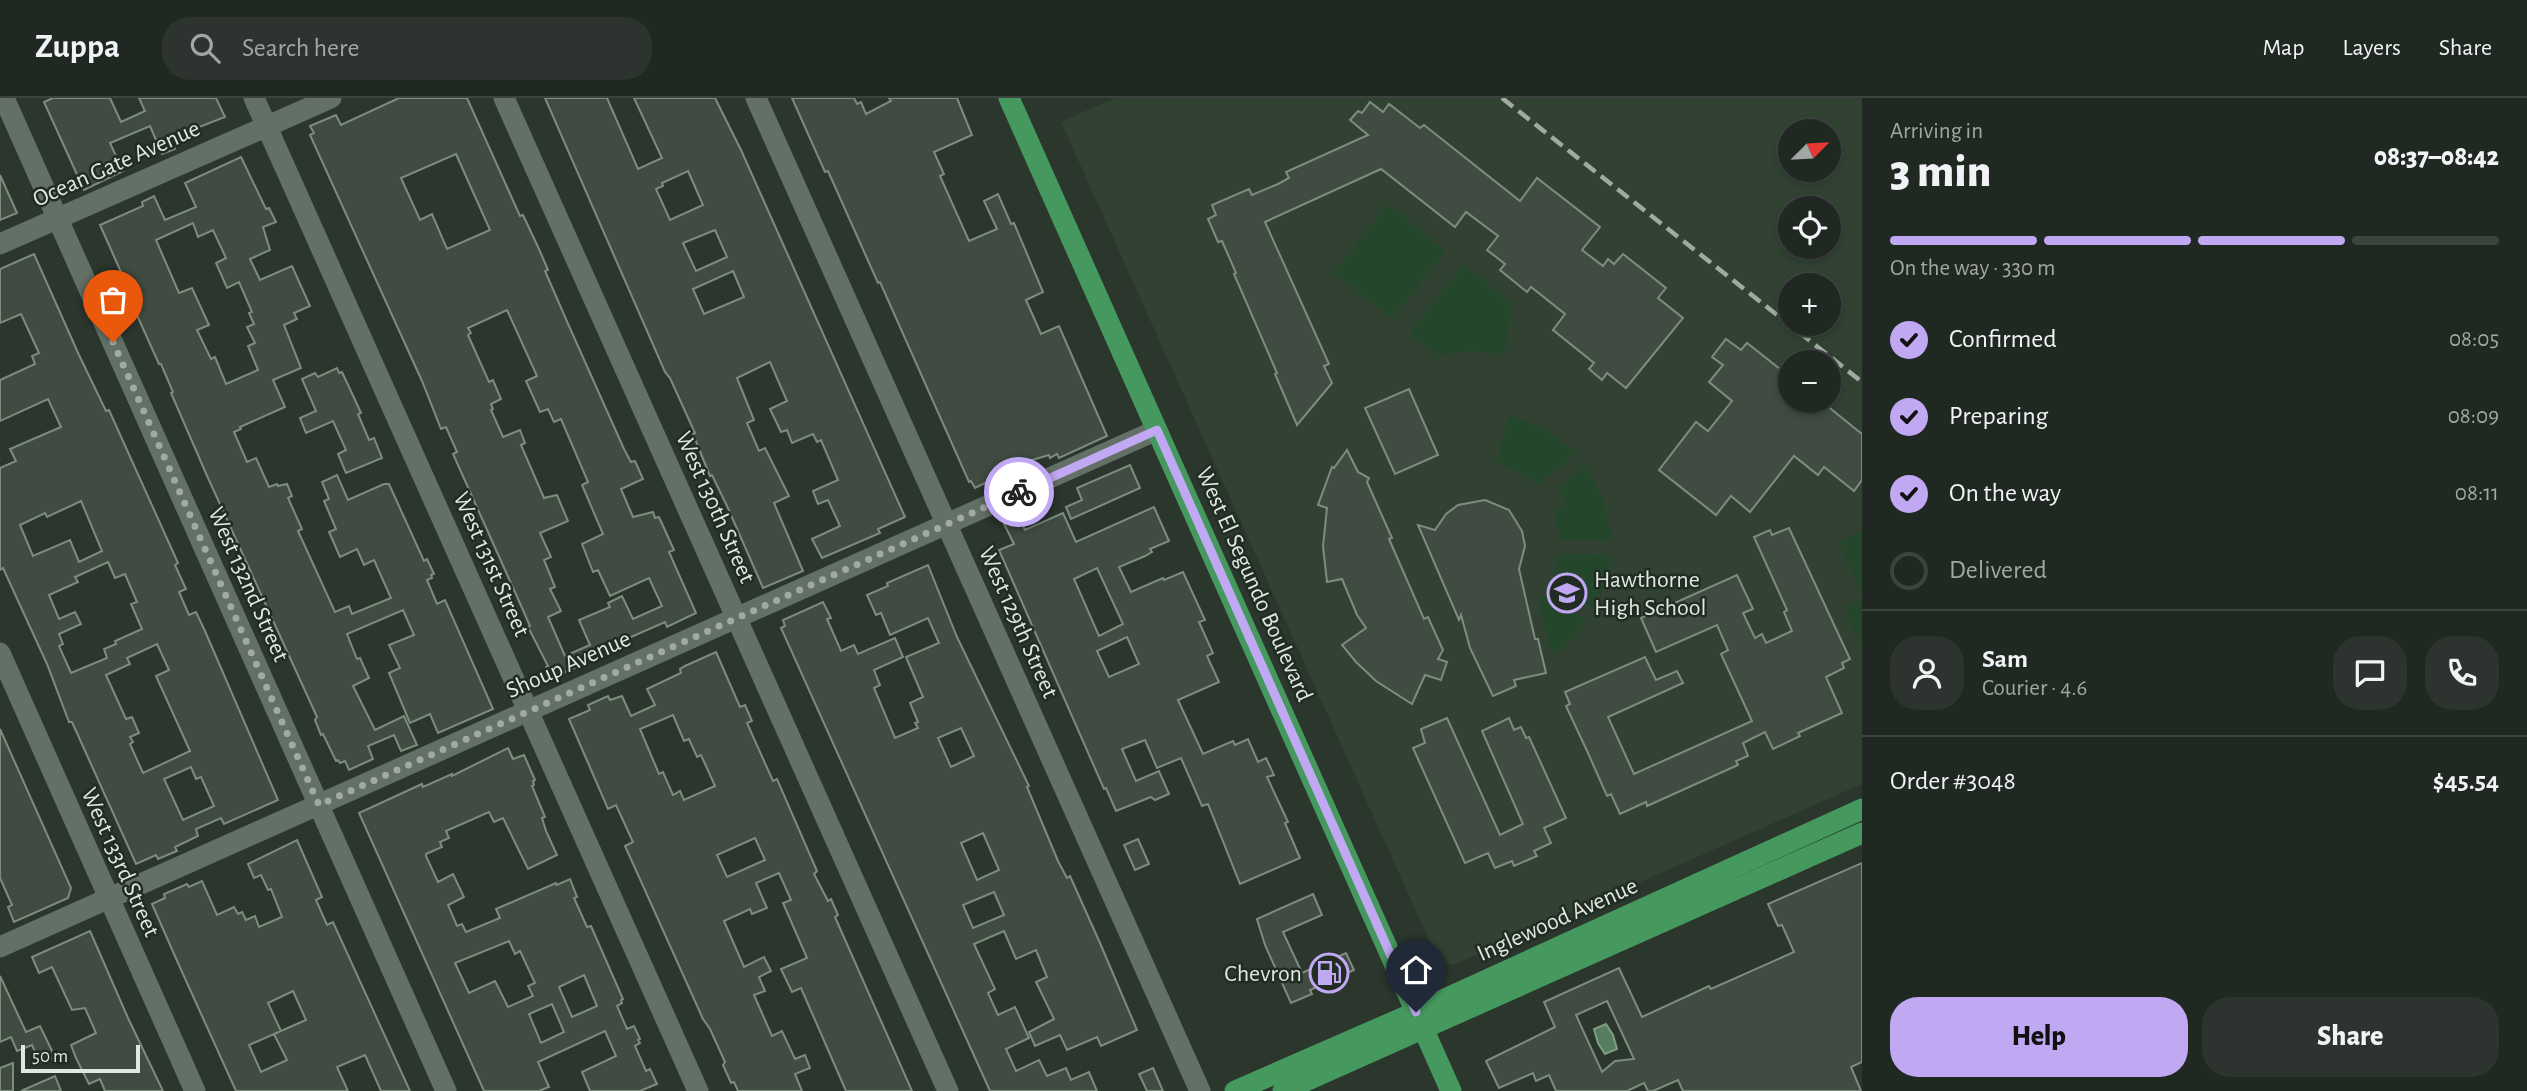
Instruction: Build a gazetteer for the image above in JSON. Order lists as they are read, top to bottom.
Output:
{
  "streets": {
    "main road": ["West El Segundo Boulevard", "Inglewood Avenue"],
    "street": [
      "Ocean Gate Avenue",
      "West 130th Street",
      "West 131st Street",
      "West 132nd Street",
      "West 129th Street",
      "Shoup Avenue",
      "West 133rd Street"
    ]
  },
  "crossings": [
    ["Ocean Gate Avenue", "West 131st Street"],
    ["Ocean Gate Avenue", "West 132nd Street"],
    ["West 130th Street", "Shoup Avenue"],
    ["West 131st Street", "Shoup Avenue"],
    ["West 132nd Street", "Shoup Avenue"],
    ["West El Segundo Boulevard", "Shoup Avenue"],
    ["West El Segundo Boulevard", "Inglewood Avenue"],
    ["West 129th Street", "Shoup Avenue"],
    ["Shoup Avenue", "West 133rd Street"]
  ],
  "places": {
    "school or university": ["Hawthorne High School"],
    "fuel station": ["Chevron"]
  },
  "scale_bar": "50 m",
  "north": "top right",
  "page": {
    "header": "Zuppa",
    "search": "Search here",
    "nav": ["Map", "Layers", "Share"],
    "heading": ["3 min", "Arriving in", "08:37–08:42"],
    "panel": [
      "Sam",
      "Courier · 4.6",
      "Order #3048",
      "$45.54"
    ],
    "map_buttons": ["+", "−"],
    "bar": "On the way · 330 m",
    "list": [
      ["Confirmed", "08:05"],
      ["Preparing", "08:09"],
      ["On the way", "08:11"],
      "Delivered"
    ],
    "buttons": ["Help", "Share"],
    "scale": "50 m"
  }
}
